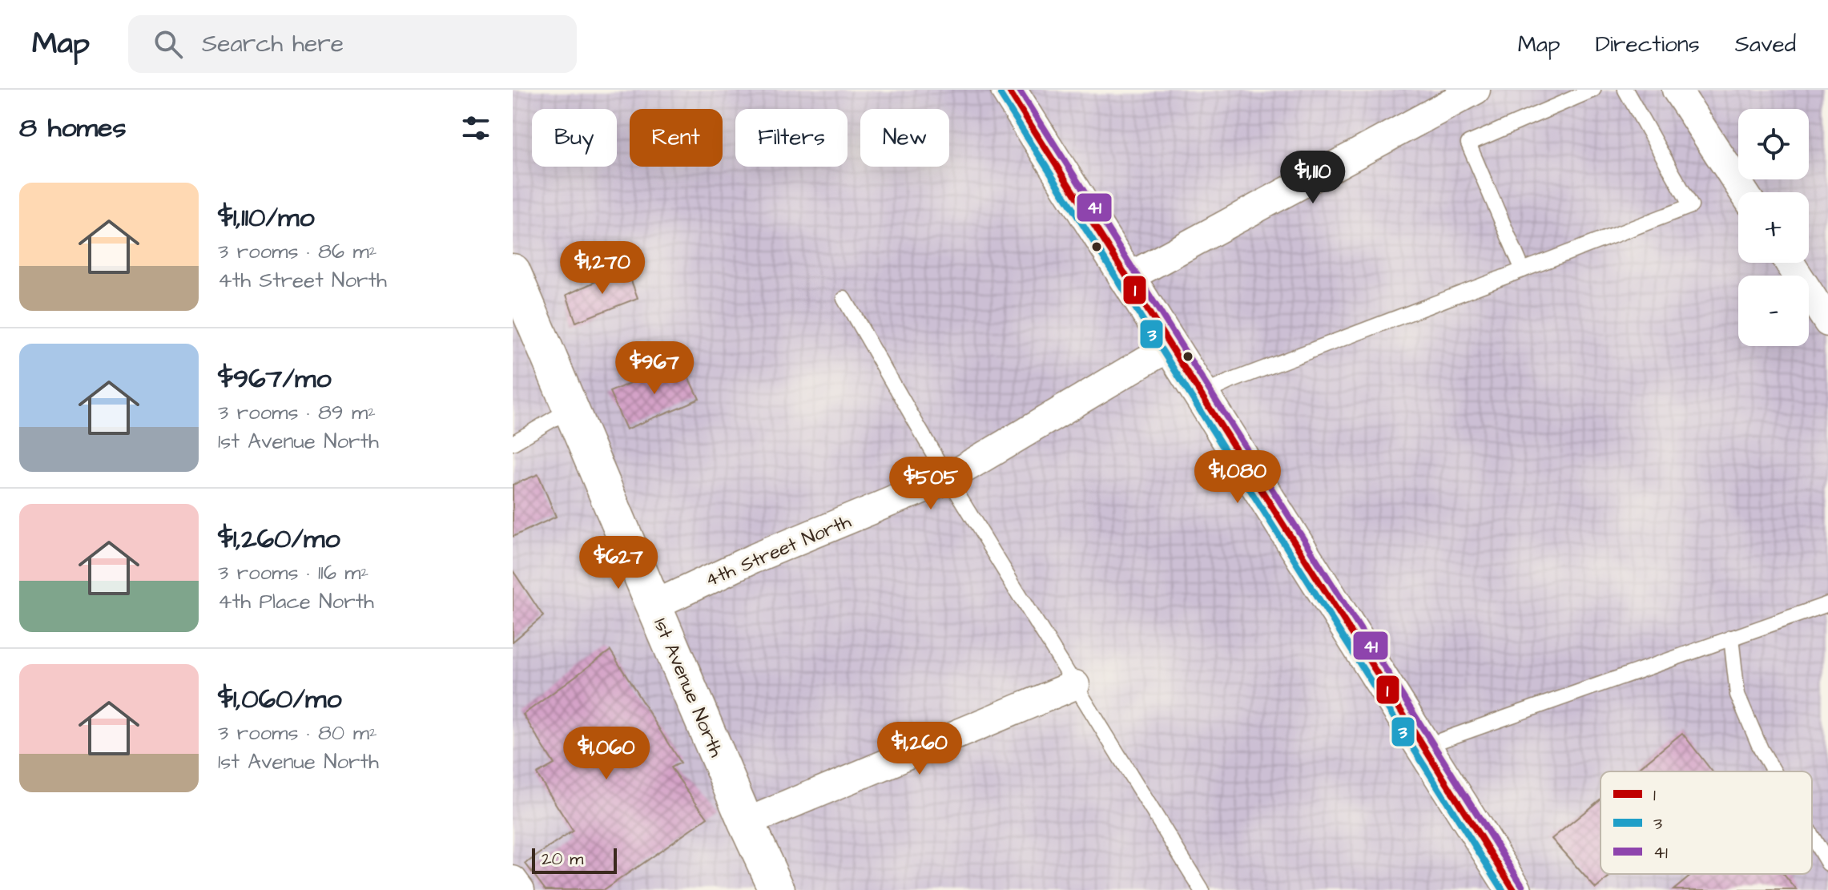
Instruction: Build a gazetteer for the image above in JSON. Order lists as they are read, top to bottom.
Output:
{
  "streets": {
    "street": ["4th Street North", "1st Avenue North"]
  },
  "crossings": [
    ["4th Street North", "1st Avenue North"]
  ],
  "lines": ["transit line 1", "transit line 41", "transit line 3"],
  "legend": ["1", "3", "41"],
  "scale_bar": "20 m",
  "page": {
    "header": "Map",
    "search": "Search here",
    "nav": ["Map", "Directions", "Saved"],
    "heading": "8 homes",
    "map_buttons": ["+", "−"],
    "chip": [
      "Buy",
      "Rent",
      "Filters",
      "New"
    ],
    "price": [
      "$1,110",
      "$1,270",
      "$967",
      "$1,080",
      "$505",
      "$627",
      "$1,260",
      "$1,060"
    ],
    "list": [
      {
        "name": "$1,110/mo",
        "note": "3 rooms · 86 m² · 4th Street North"
      },
      {
        "name": "$967/mo",
        "note": "3 rooms · 89 m² · 1st Avenue North"
      },
      {
        "name": "$1,260/mo",
        "note": "3 rooms · 116 m² · 4th Place North"
      },
      {
        "name": "$1,060/mo",
        "note": "3 rooms · 80 m² · 1st Avenue North"
      }
    ],
    "scale": "20 m"
  }
}
